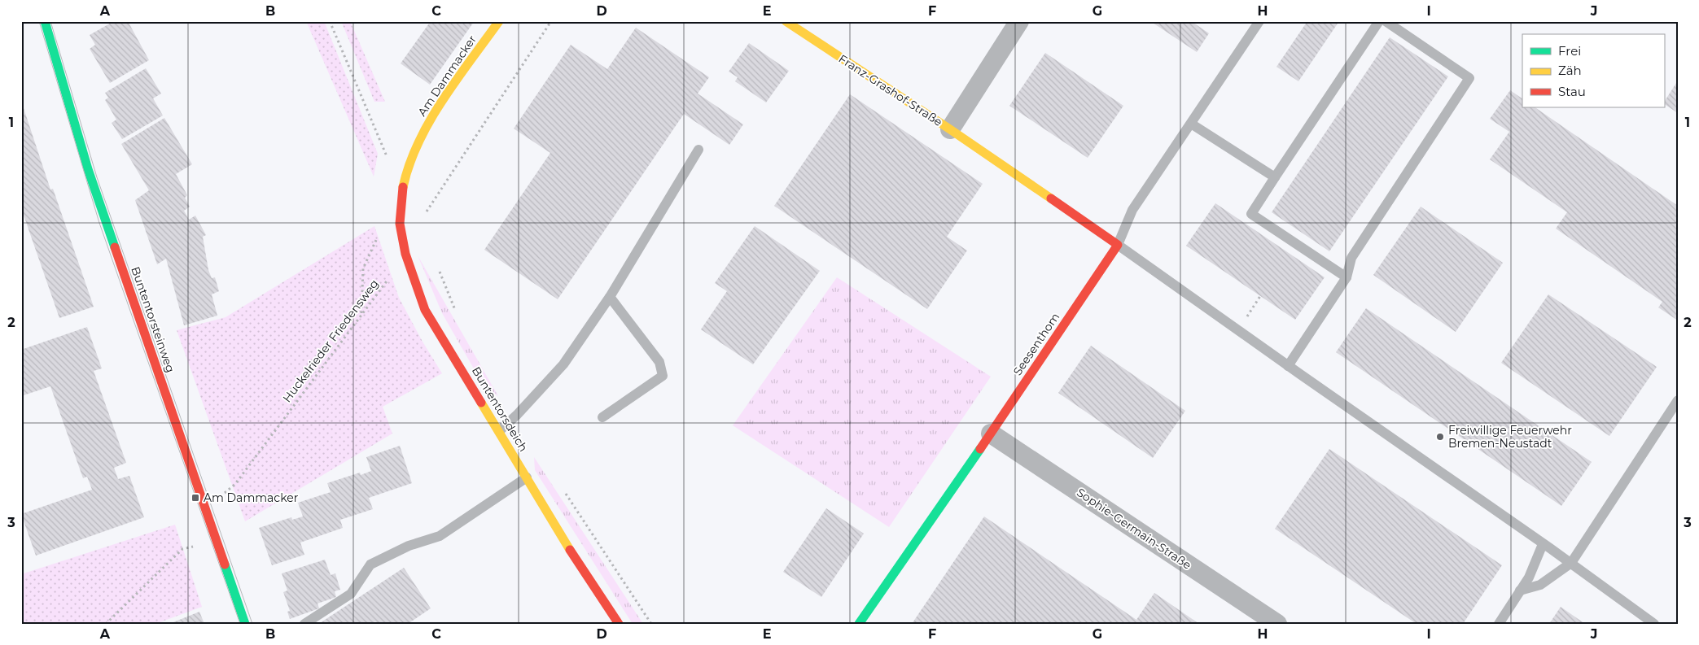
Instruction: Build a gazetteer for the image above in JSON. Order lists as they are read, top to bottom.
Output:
{
  "streets": {
    "street": [
      "Am Dammacker",
      "Franz-Grashof-Straße",
      "Buntentorsteinweg",
      "Seesenthom",
      "Buntentorsdeich",
      "Sophie-Germain-Straße"
    ],
    "path": ["Huckelrieder Friedensweg"]
  },
  "crossings": [
    ["Am Dammacker", "Buntentorsdeich"],
    ["Huckelrieder Friedensweg", "Buntentorsdeich"],
    ["Seesenthom", "Sophie-Germain-Straße"]
  ],
  "places": {
    "other": ["Freiwillige Feuerwehr Bremen-Neustadt"],
    "transit": ["Am Dammacker"]
  },
  "legend": ["Frei", "Zäh", "Stau"],
  "grid": {
    "columns": [
      "A",
      "B",
      "C",
      "D",
      "E",
      "F",
      "G",
      "H",
      "I",
      "J"
    ],
    "rows": ["1", "2", "3"]
  }
}
